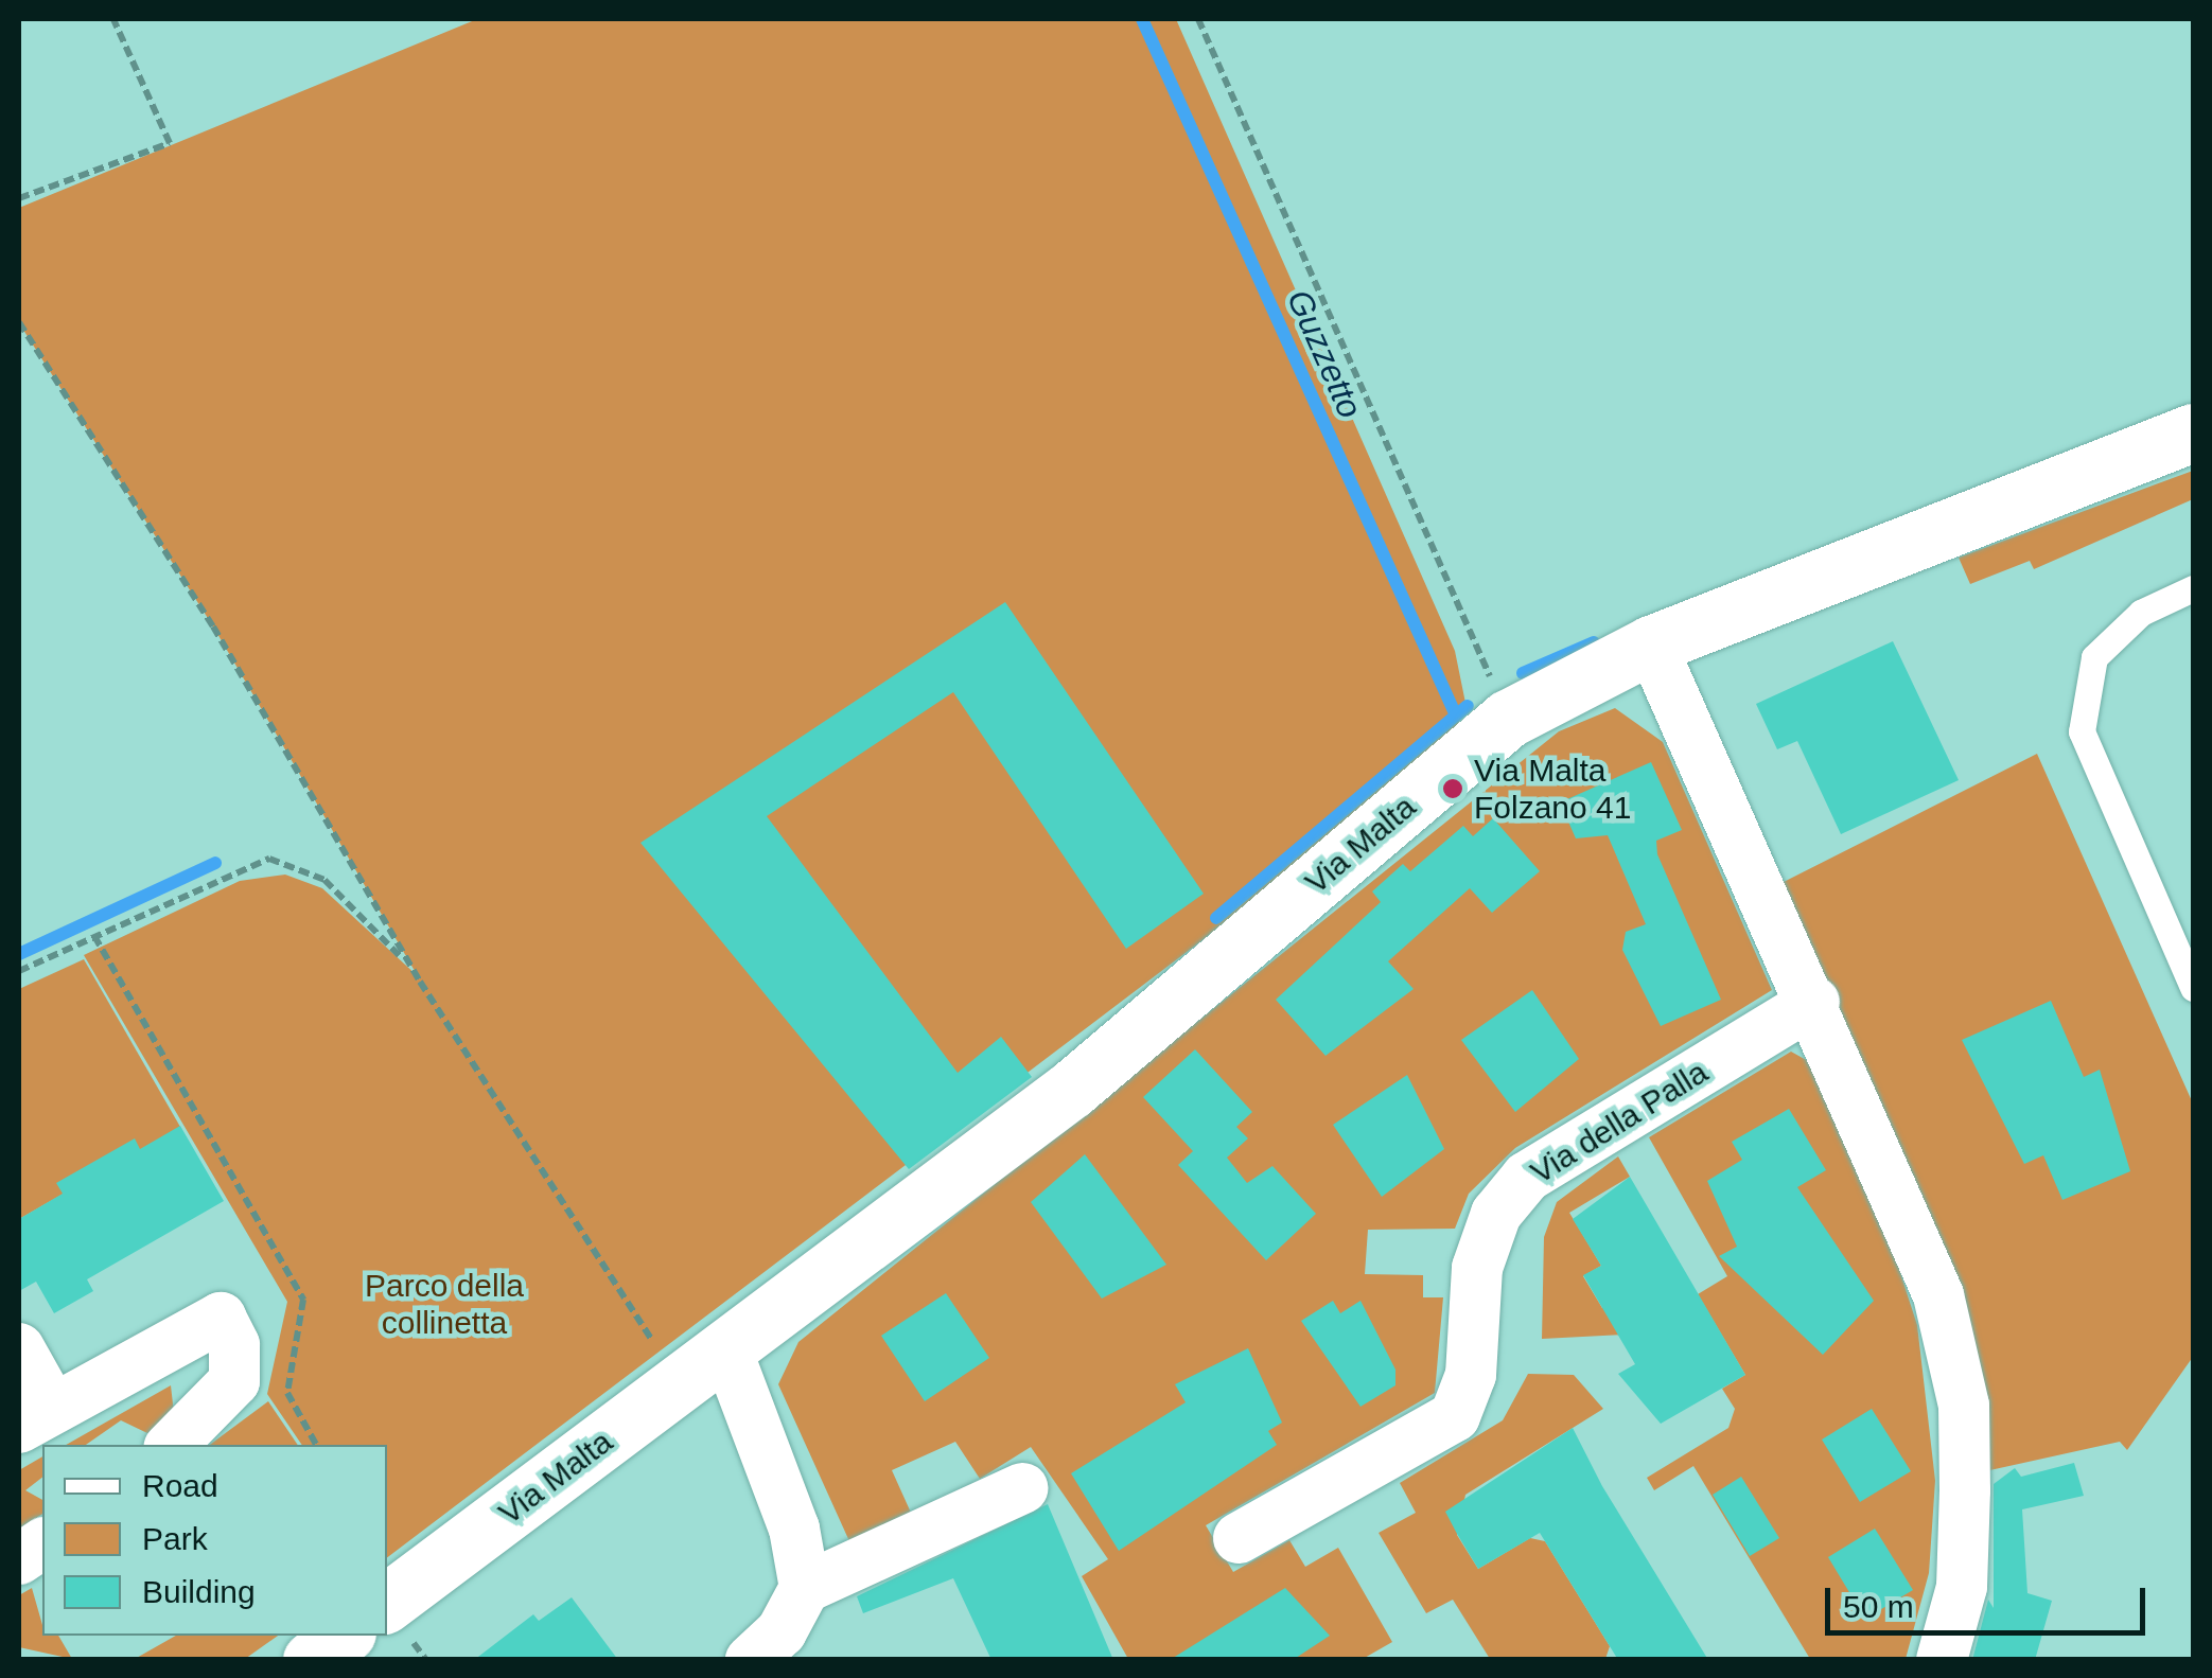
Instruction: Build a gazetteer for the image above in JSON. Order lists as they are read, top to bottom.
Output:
{
  "streets": {
    "street": ["Via Malta", "Via della Palla"]
  },
  "water": ["Guzzetto"],
  "parks": ["Parco della collinetta"],
  "places": ["Via Malta Folzano 41"],
  "legend": ["Road", "Park", "Building"],
  "scale_bar": "50 m"
}
